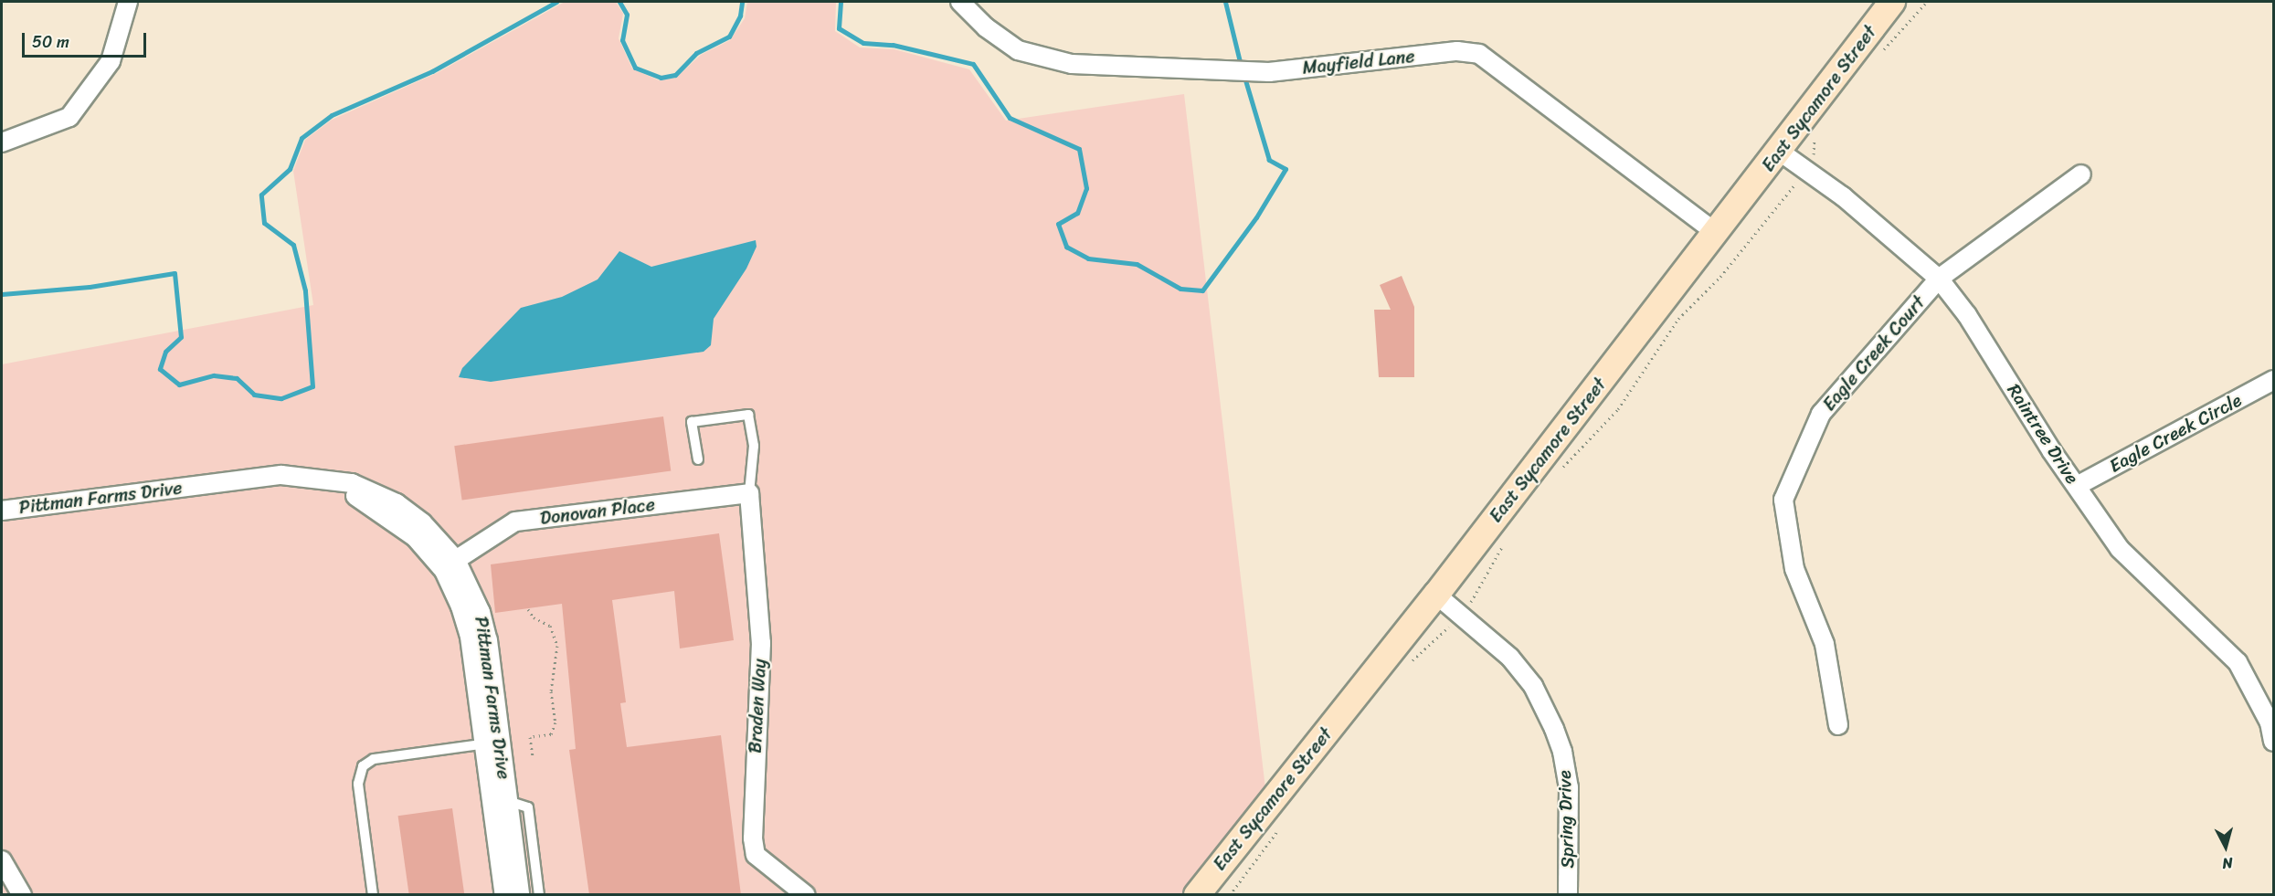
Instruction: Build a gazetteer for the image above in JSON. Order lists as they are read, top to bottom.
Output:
{
  "streets": {
    "main road": ["East Sycamore Street"],
    "street": [
      "Mayfield Lane",
      "Eagle Creek Court",
      "Eagle Creek Circle",
      "Raintree Drive",
      "Pittman Farms Drive",
      "Donovan Place",
      "Braden Way",
      "Spring Drive"
    ]
  },
  "crossings": [
    ["Mayfield Lane", "East Sycamore Street"],
    ["East Sycamore Street", "Raintree Drive"],
    ["East Sycamore Street", "Spring Drive"],
    ["Eagle Creek Court", "Raintree Drive"],
    ["Eagle Creek Circle", "Raintree Drive"],
    ["Pittman Farms Drive", "Donovan Place"],
    ["Donovan Place", "Braden Way"]
  ],
  "scale_bar": "50 m",
  "north": "bottom"
}
